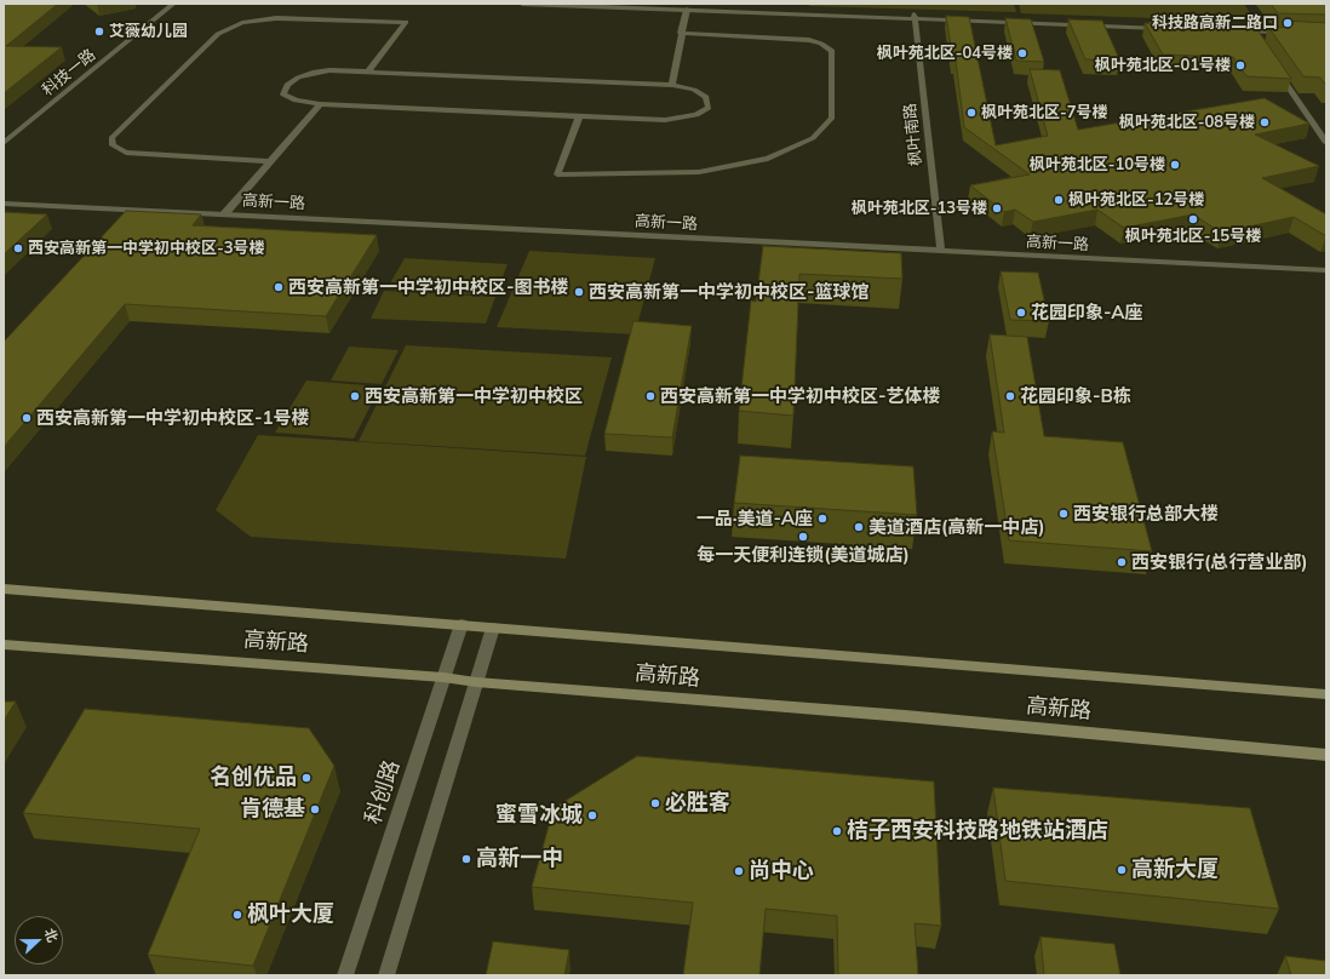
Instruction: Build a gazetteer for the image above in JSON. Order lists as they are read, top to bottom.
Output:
{
  "streets": {
    "main road": ["高新路"],
    "street": [
      "科技一路",
      "枫叶南路",
      "高新一路",
      "科创路"
    ]
  },
  "crossings": [
    ["枫叶南路", "高新一路"],
    ["高新路", "科创路"]
  ],
  "places": [
    "科技路高新二路口",
    "艾薇幼儿园",
    "枫叶苑北区-04号楼",
    "枫叶苑北区-01号楼",
    "枫叶苑北区-7号楼",
    "枫叶苑北区-08号楼",
    "枫叶苑北区-10号楼",
    "枫叶苑北区-12号楼",
    "枫叶苑北区-13号楼",
    "枫叶苑北区-15号楼",
    "西安高新第一中学初中校区-3号楼",
    "西安高新第一中学初中校区-图书楼",
    "西安高新第一中学初中校区-篮球馆",
    "花园印象-A座",
    "西安高新第一中学初中校区",
    "西安高新第一中学初中校区-艺体楼",
    "花园印象-B栋",
    "西安高新第一中学初中校区-1号楼",
    "西安银行总部大楼",
    "一品·美道-A座",
    "美道酒店(高新一中店)",
    "每一天便利连锁(美道城店)",
    "西安银行(总行营业部)",
    "名创优品",
    "必胜客",
    "肯德基",
    "蜜雪冰城",
    "桔子西安科技路地铁站酒店",
    "高新一中",
    "高新大厦",
    "尚中心",
    "枫叶大厦"
  ],
  "north": "right"
}
